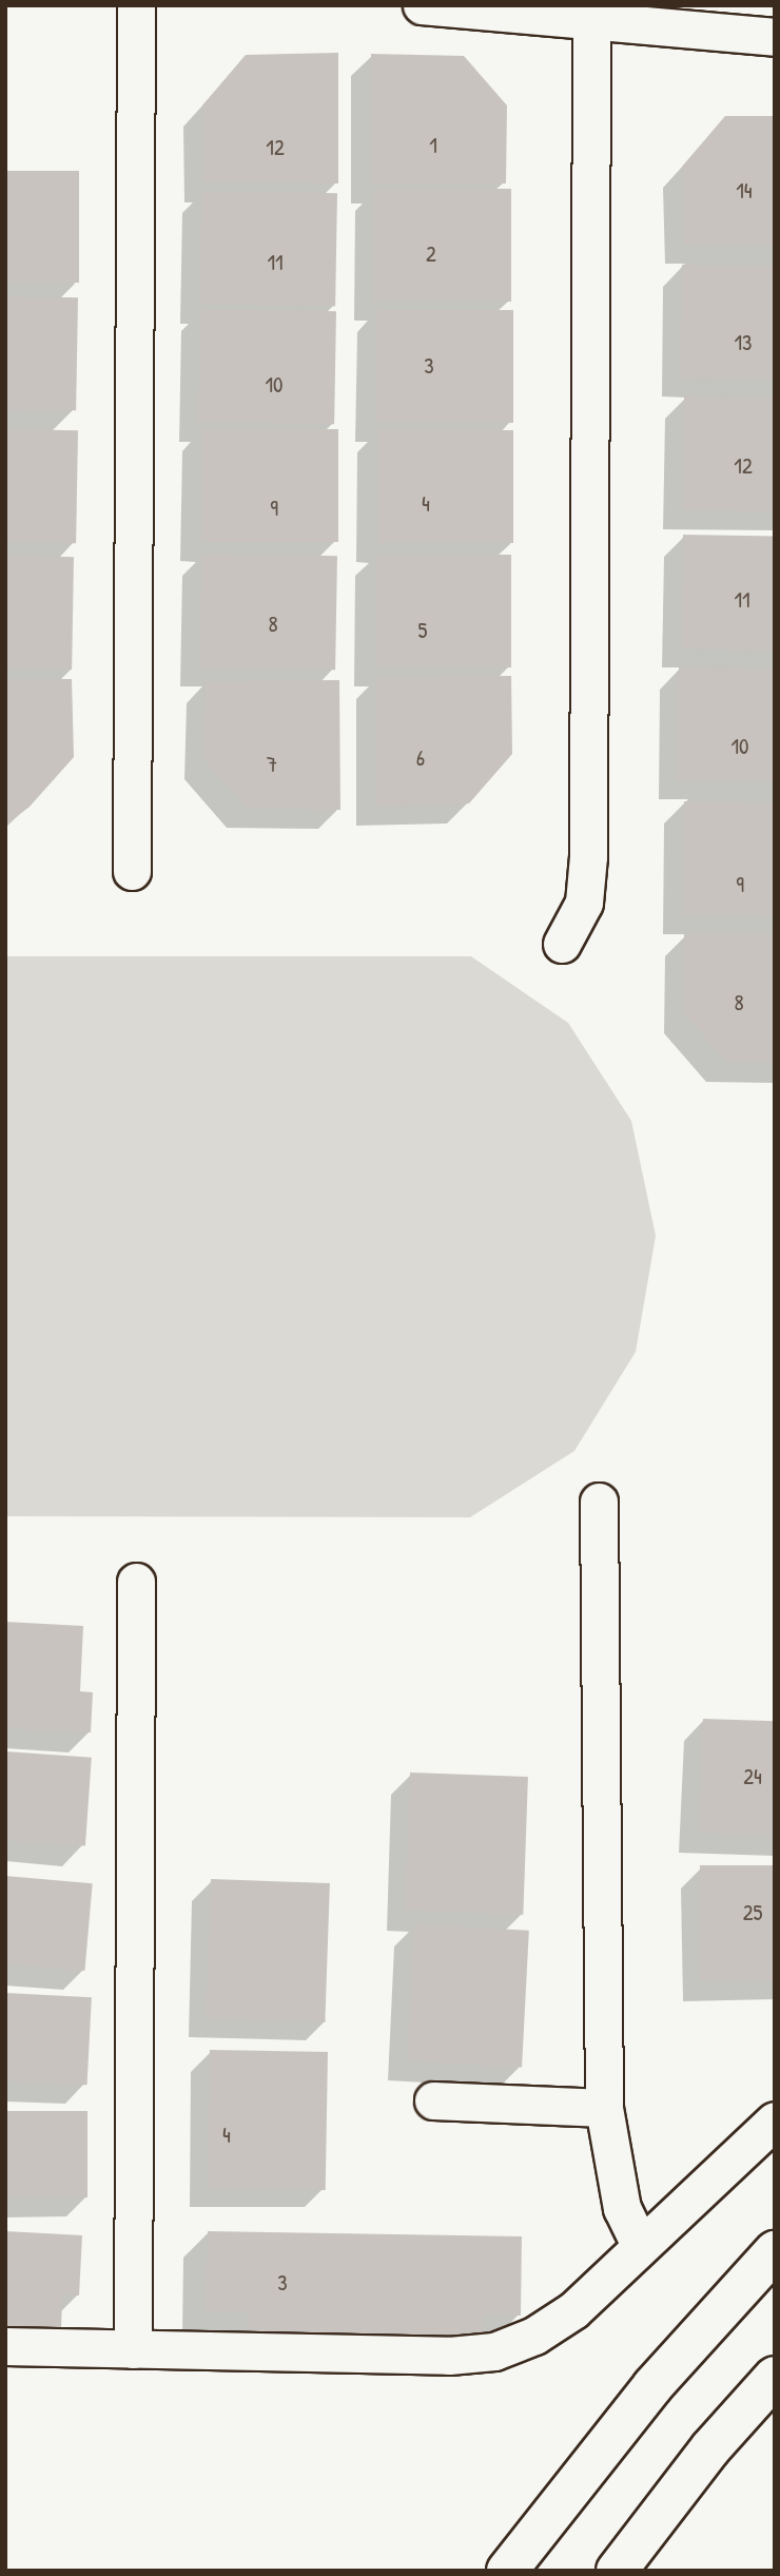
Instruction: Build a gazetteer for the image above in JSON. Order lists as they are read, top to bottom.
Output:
{
  "house_numbers": [
    "1",
    "12",
    "14",
    "2",
    "11",
    "13",
    "3",
    "10",
    "12",
    "4",
    "9",
    "11",
    "8",
    "5",
    "10",
    "6",
    "7",
    "9",
    "8",
    "24",
    "25",
    "4",
    "3"
  ]
}
